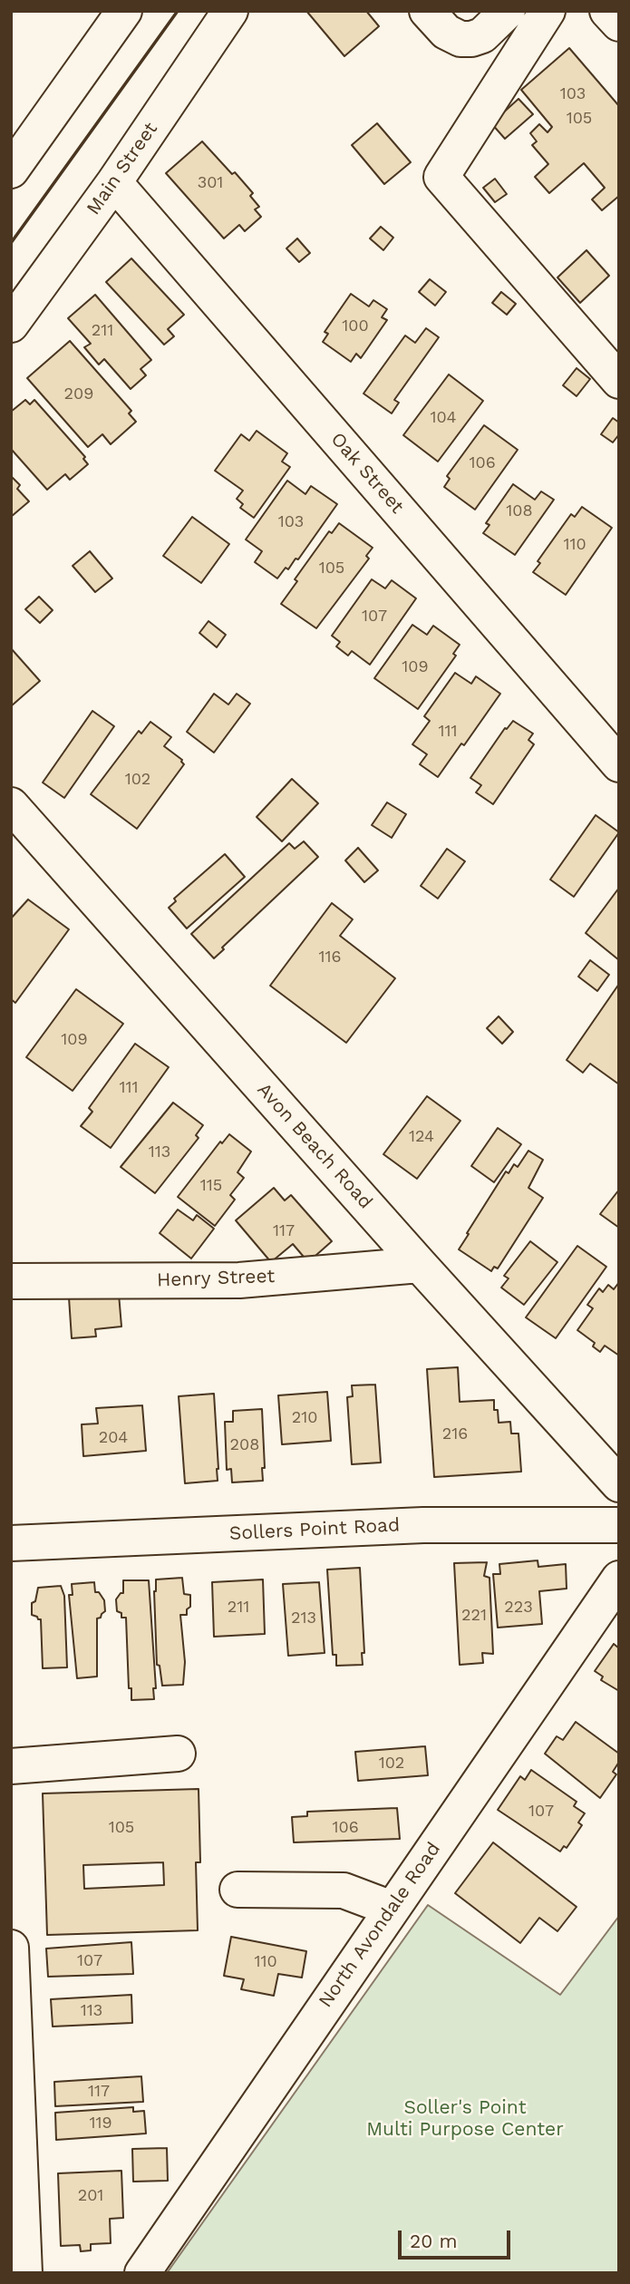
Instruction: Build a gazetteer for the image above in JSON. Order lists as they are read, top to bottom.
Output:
{
  "streets": {
    "street": [
      "Main Street",
      "Oak Street",
      "Avon Beach Road",
      "Henry Street",
      "Sollers Point Road",
      "North Avondale Road"
    ]
  },
  "crossings": [
    ["Main Street", "Oak Street"],
    ["Avon Beach Road", "Henry Street"]
  ],
  "parks": ["Soller's Point Multi Purpose Center"],
  "house_numbers": [
    "103",
    "105",
    "301",
    "100",
    "211",
    "209",
    "104",
    "106",
    "108",
    "103",
    "110",
    "105",
    "107",
    "109",
    "111",
    "102",
    "116",
    "109",
    "111",
    "124",
    "113",
    "115",
    "117",
    "210",
    "216",
    "204",
    "208",
    "211",
    "223",
    "221",
    "213",
    "102",
    "107",
    "105",
    "106",
    "107",
    "110",
    "113",
    "117",
    "119",
    "201"
  ],
  "scale_bar": "20 m"
}
